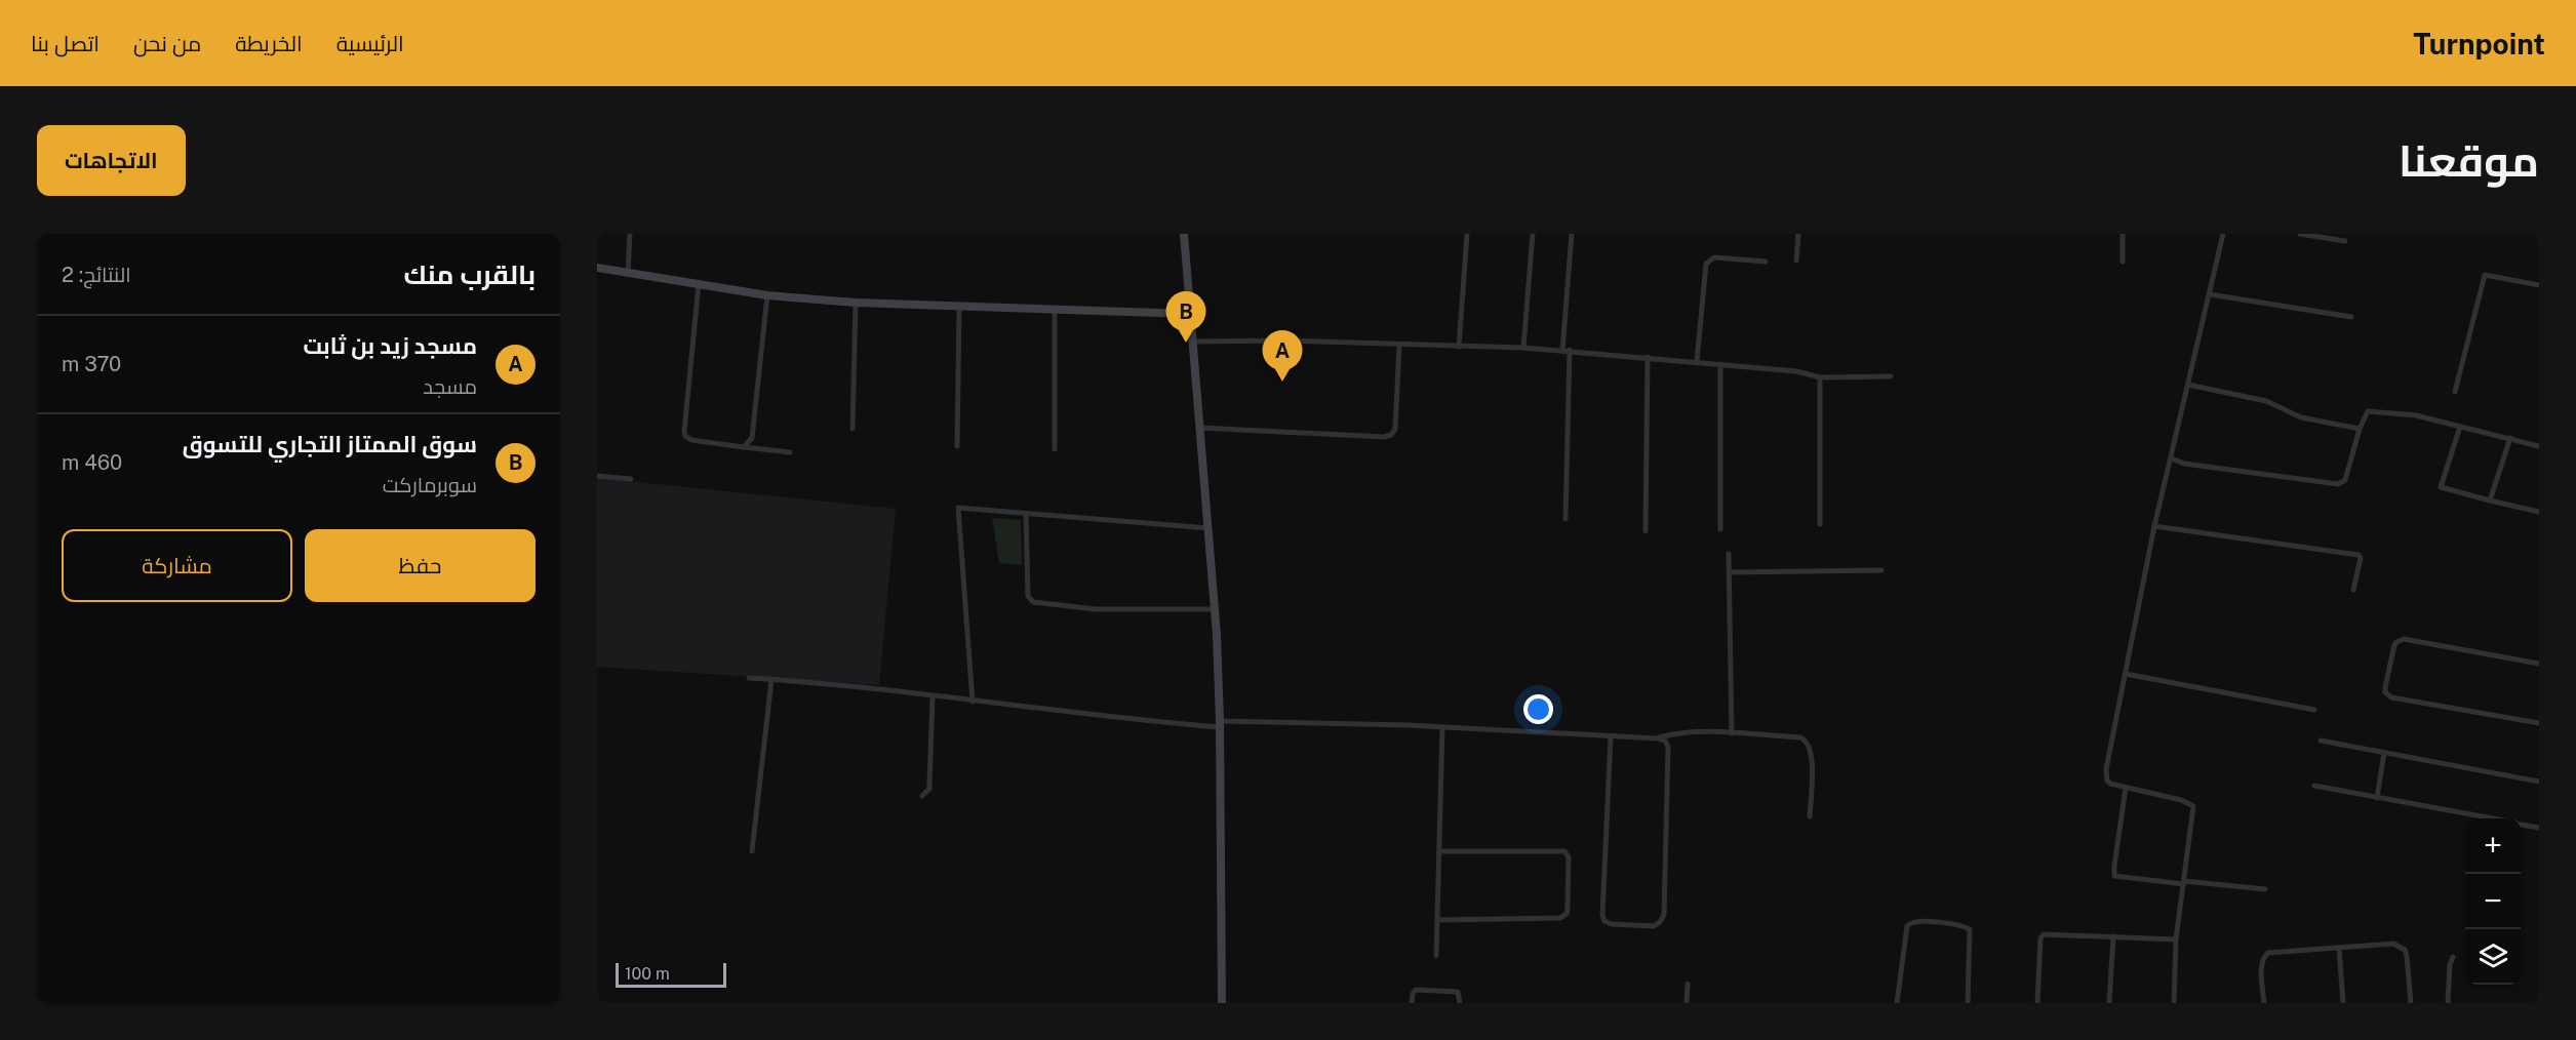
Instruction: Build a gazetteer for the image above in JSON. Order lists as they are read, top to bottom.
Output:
{
  "scale_bar": "100 m",
  "page": {
    "header": "Turnpoint",
    "nav": [
      "الرئيسية",
      "الخريطة",
      "من نحن",
      "اتصل بنا"
    ],
    "title": "موقعنا",
    "buttons": [
      "الاتجاهات",
      ["حفظ", "مشاركة"]
    ],
    "heading": ["بالقرب منك", "النتائج: 2"],
    "pins": ["B", "A"],
    "list": [
      {
        "mark": "A",
        "name": "مسجد زيد بن ثابت",
        "note": "مسجد",
        "value": "370 m"
      },
      {
        "mark": "B",
        "name": "سوق الممتاز التجاري للتسوق",
        "note": "سوبرماركت",
        "value": "460 m"
      }
    ],
    "map_buttons": ["+", "−"],
    "scale": "100 m"
  }
}
